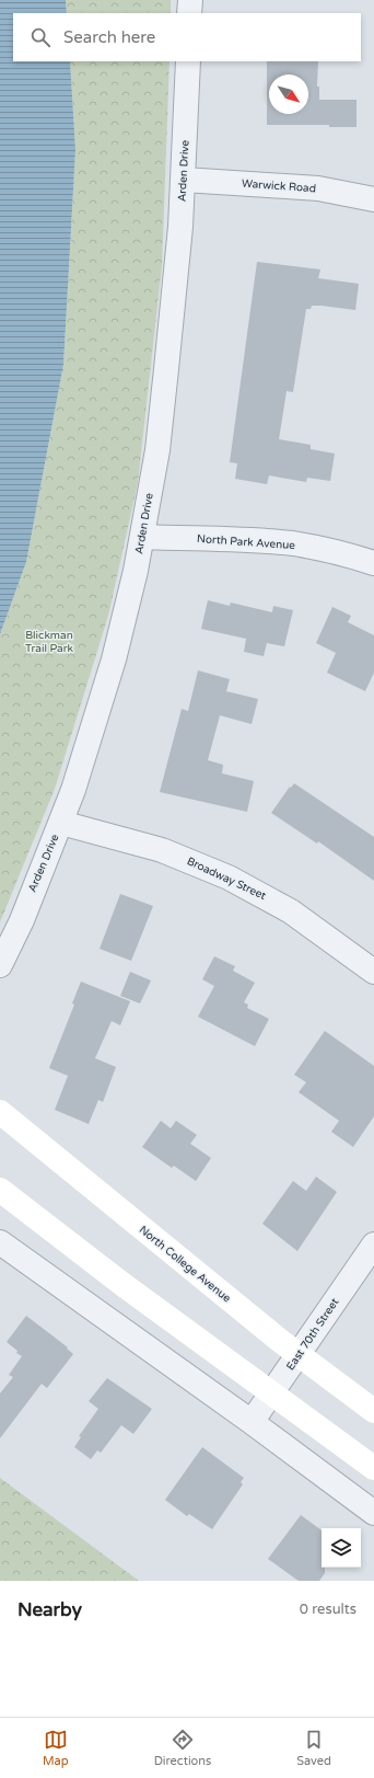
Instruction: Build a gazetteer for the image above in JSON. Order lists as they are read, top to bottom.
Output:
{
  "streets": {
    "main road": ["North College Avenue"],
    "street": [
      "Arden Drive",
      "Warwick Road",
      "North Park Avenue",
      "Broadway Street",
      "East 70th Street"
    ]
  },
  "crossings": [
    ["Arden Drive", "Warwick Road"],
    ["Arden Drive", "North Park Avenue"],
    ["Arden Drive", "Broadway Street"],
    ["North College Avenue", "East 70th Street"]
  ],
  "parks": ["Blickman Trail Park"],
  "north": "bottom right",
  "page": {
    "search": "Search here",
    "heading": ["Nearby", "0 results"],
    "nav": ["Map", "Directions", "Saved"]
  }
}
